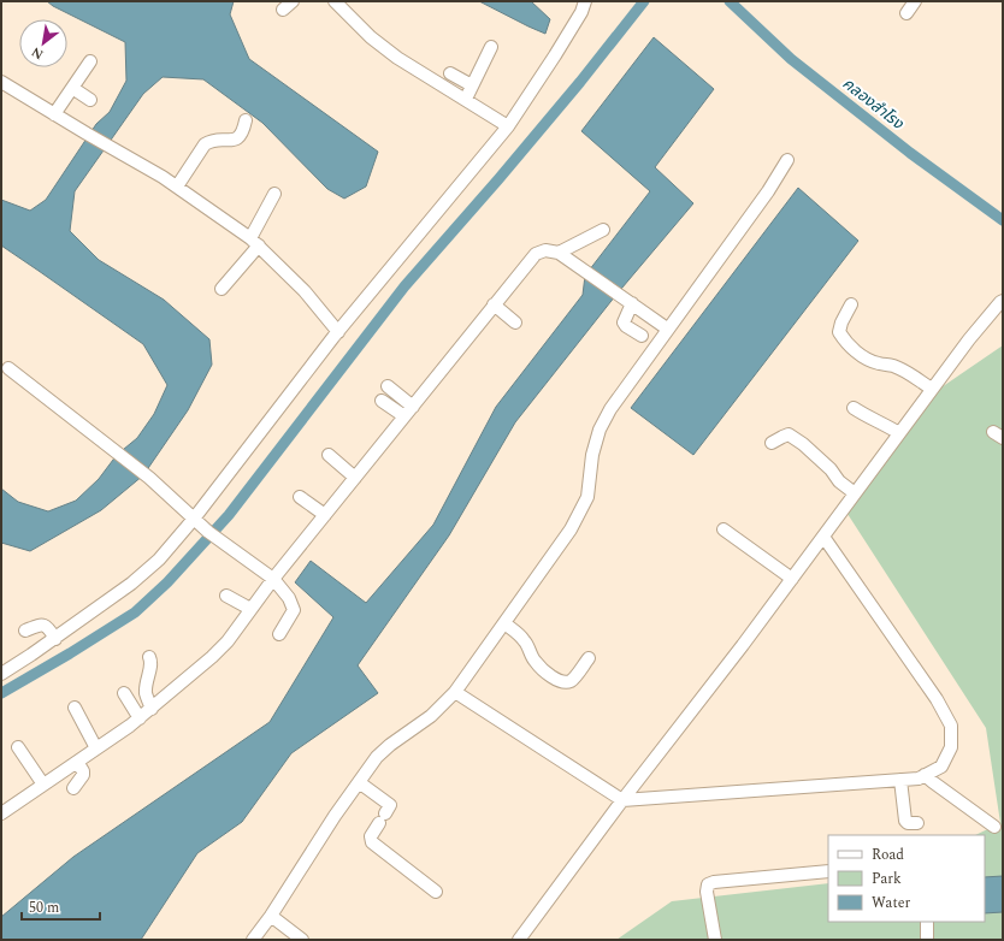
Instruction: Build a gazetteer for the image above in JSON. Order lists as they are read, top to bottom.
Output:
{
  "water": ["คลองสำโรง"],
  "legend": ["Road", "Park", "Water"],
  "scale_bar": "50 m",
  "north": "bottom left"
}
